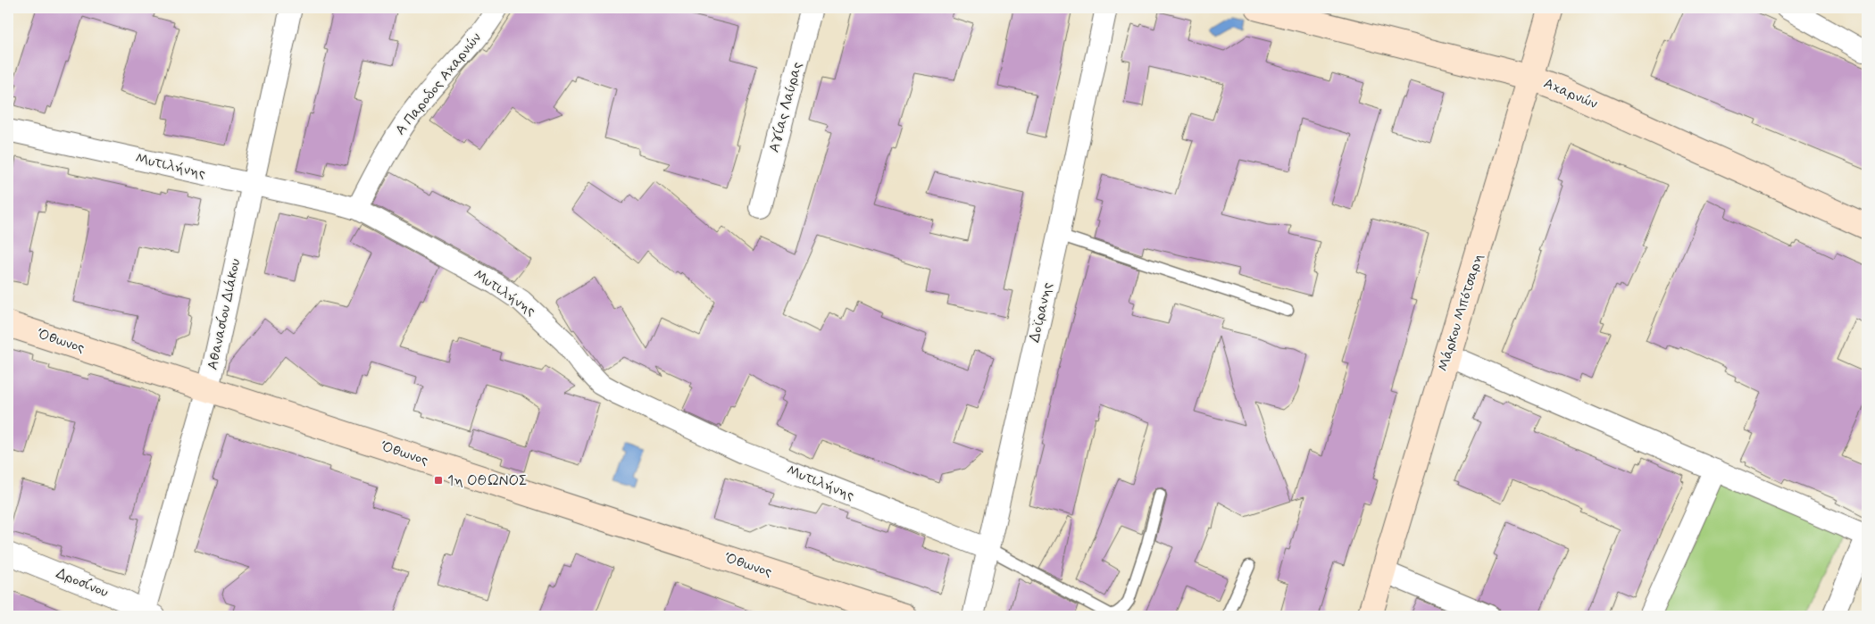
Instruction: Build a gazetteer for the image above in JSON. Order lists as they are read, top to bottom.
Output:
{
  "streets": {
    "street": [
      "Α Παροδος Αχαρνών",
      "Αχαρνών",
      "Αγίας Λαύρας",
      "Μυτιλήνης",
      "Δοϊρανης",
      "Μάρκου Μπότσαρη",
      "Αθανασίου Διάκου",
      "Όθωνος",
      "Δροσίνου"
    ]
  },
  "crossings": [
    ["Α Παροδος Αχαρνών", "Μυτιλήνης"],
    ["Αχαρνών", "Μάρκου Μπότσαρη"],
    ["Μυτιλήνης", "Δοϊρανης"],
    ["Μυτιλήνης", "Αθανασίου Διάκου"],
    ["Αθανασίου Διάκου", "Όθωνος"],
    ["Αθανασίου Διάκου", "Δροσίνου"]
  ],
  "places": {
    "transit": ["1η ΟΘΩΝΟΣ"]
  }
}
